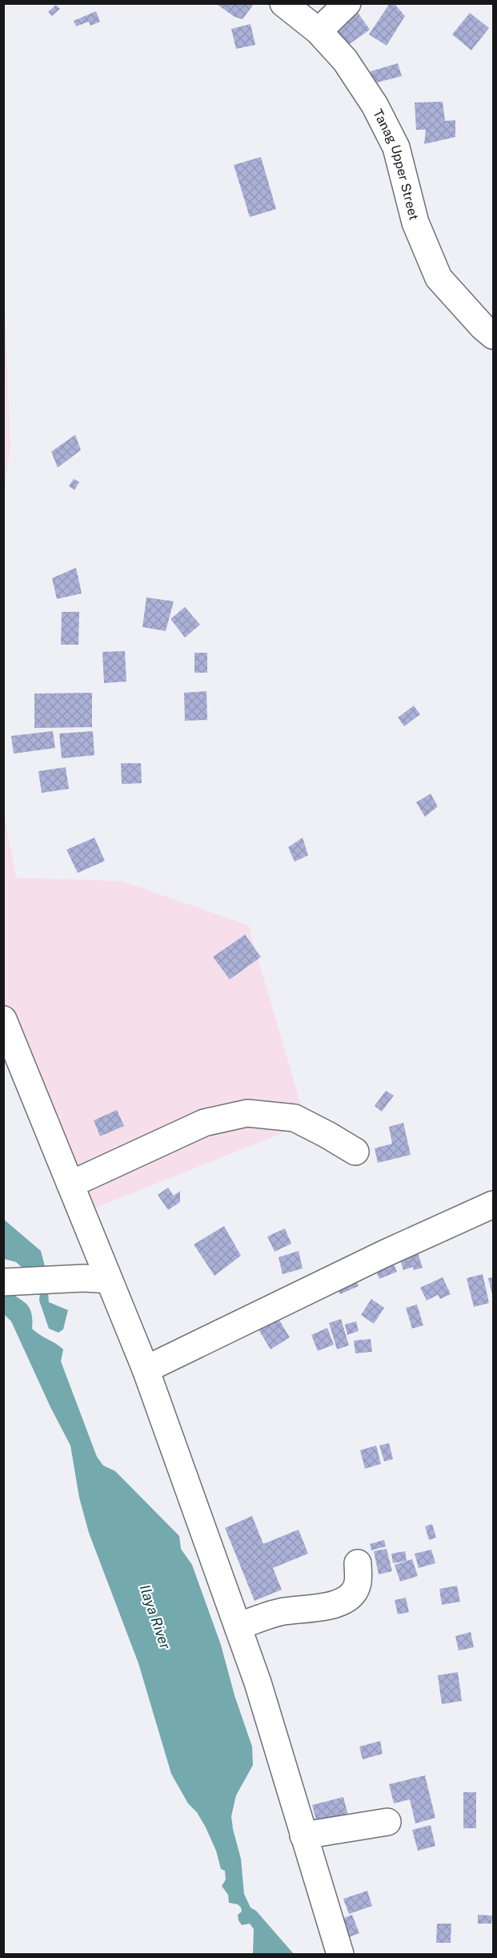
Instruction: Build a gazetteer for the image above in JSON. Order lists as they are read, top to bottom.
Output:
{
  "streets": {
    "street": ["Tanag Upper Street"]
  },
  "water": ["Ilaya River"]
}
